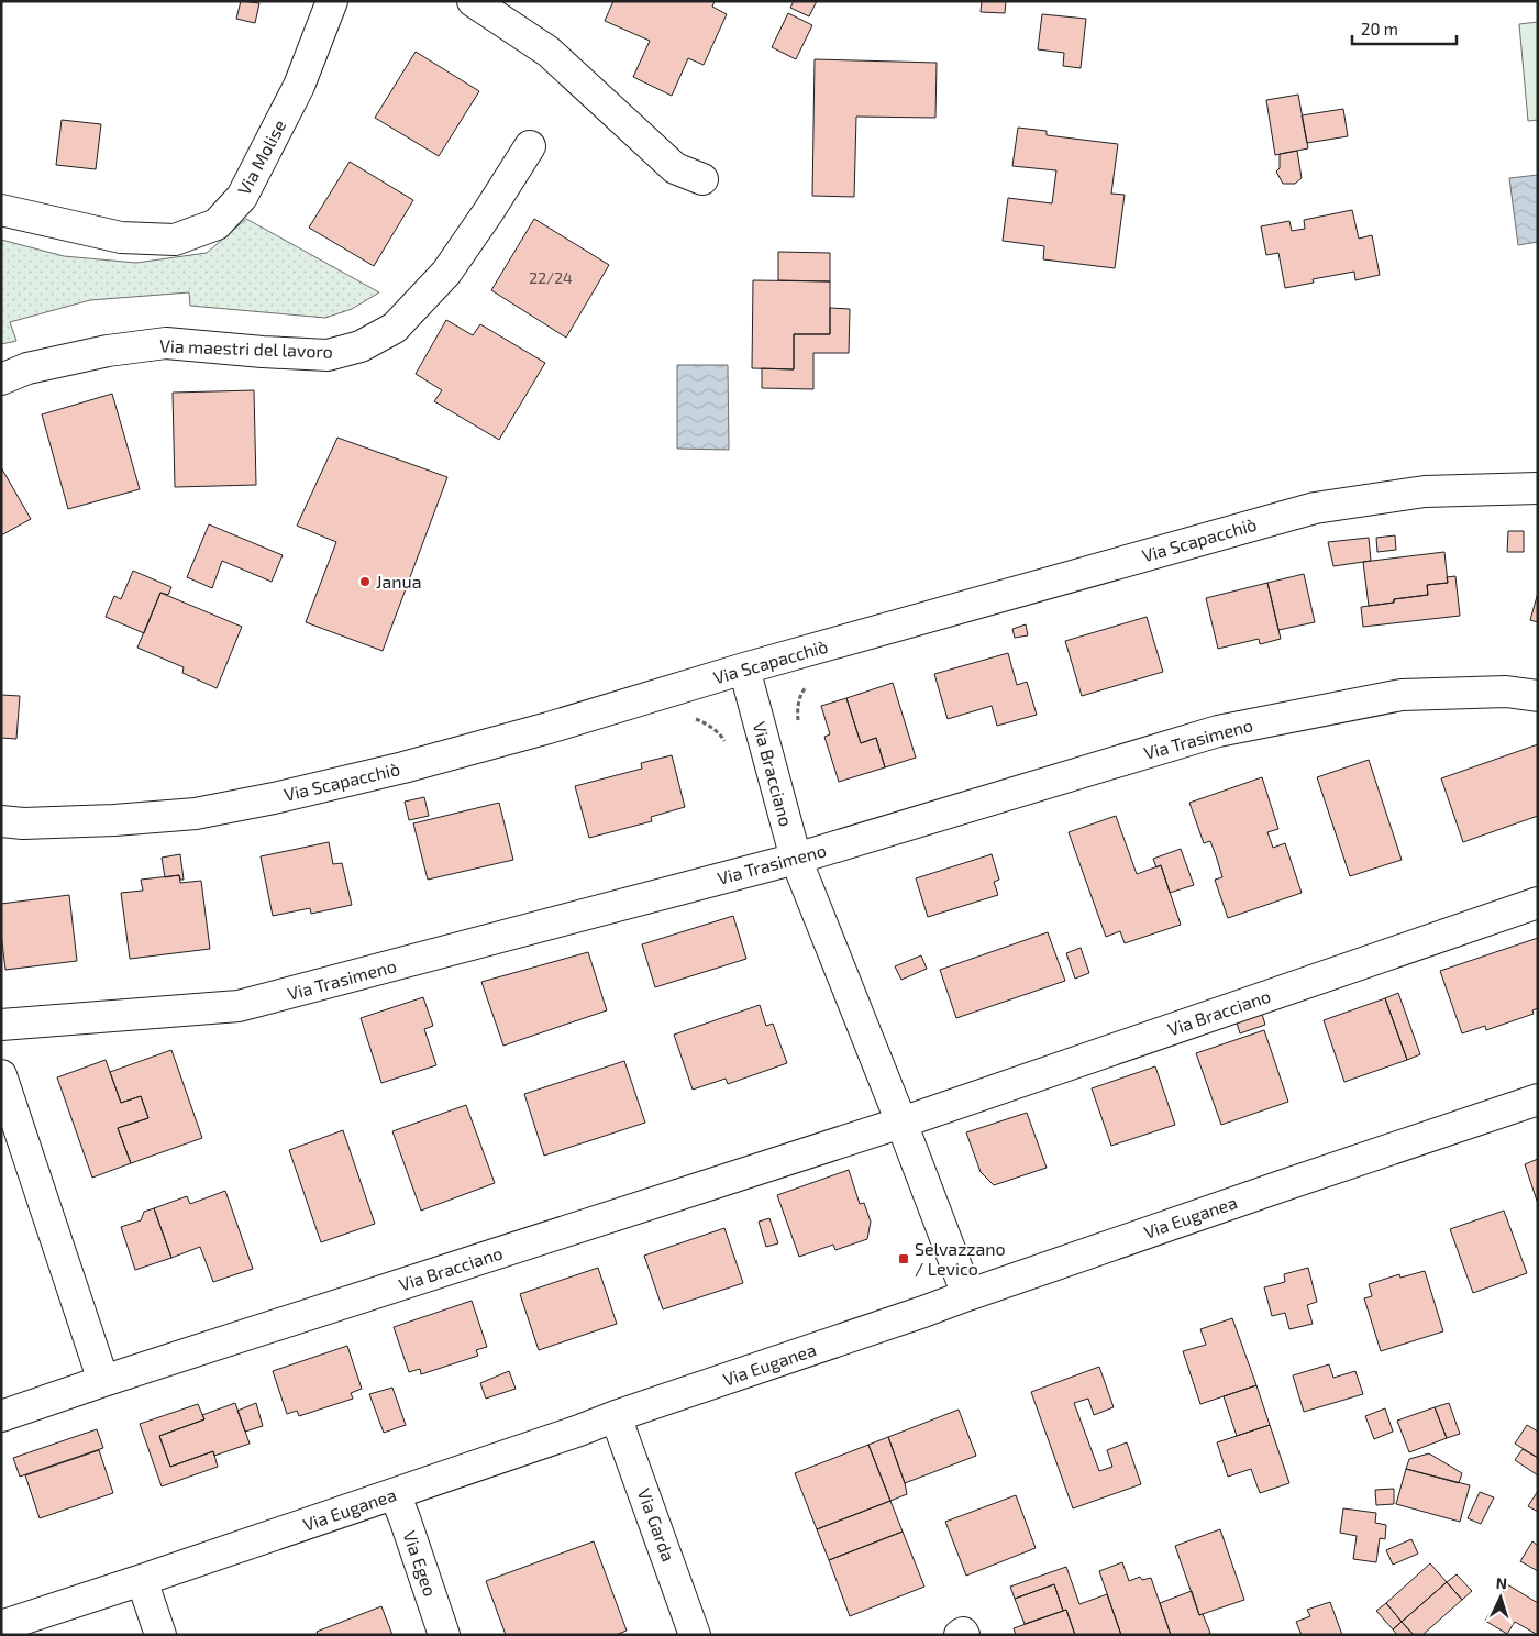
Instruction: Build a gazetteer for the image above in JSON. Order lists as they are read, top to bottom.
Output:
{
  "streets": {
    "street": [
      "Via Molise",
      "Via maestri del lavoro",
      "Via Scapacchiò",
      "Via Trasimeno",
      "Via Bracciano",
      "Via Euganea",
      "Via Garda",
      "Via Egeo"
    ]
  },
  "crossings": [
    ["Via Scapacchiò", "Via Bracciano"],
    ["Via Trasimeno", "Via Bracciano"],
    ["Via Bracciano", "Via Euganea"],
    ["Via Euganea", "Via Garda"],
    ["Via Euganea", "Via Egeo"]
  ],
  "places": {
    "other": ["Janua"],
    "transit": ["Selvazzano / Levico"]
  },
  "house_numbers": ["22/24"],
  "scale_bar": "20 m",
  "north": "top"
}
